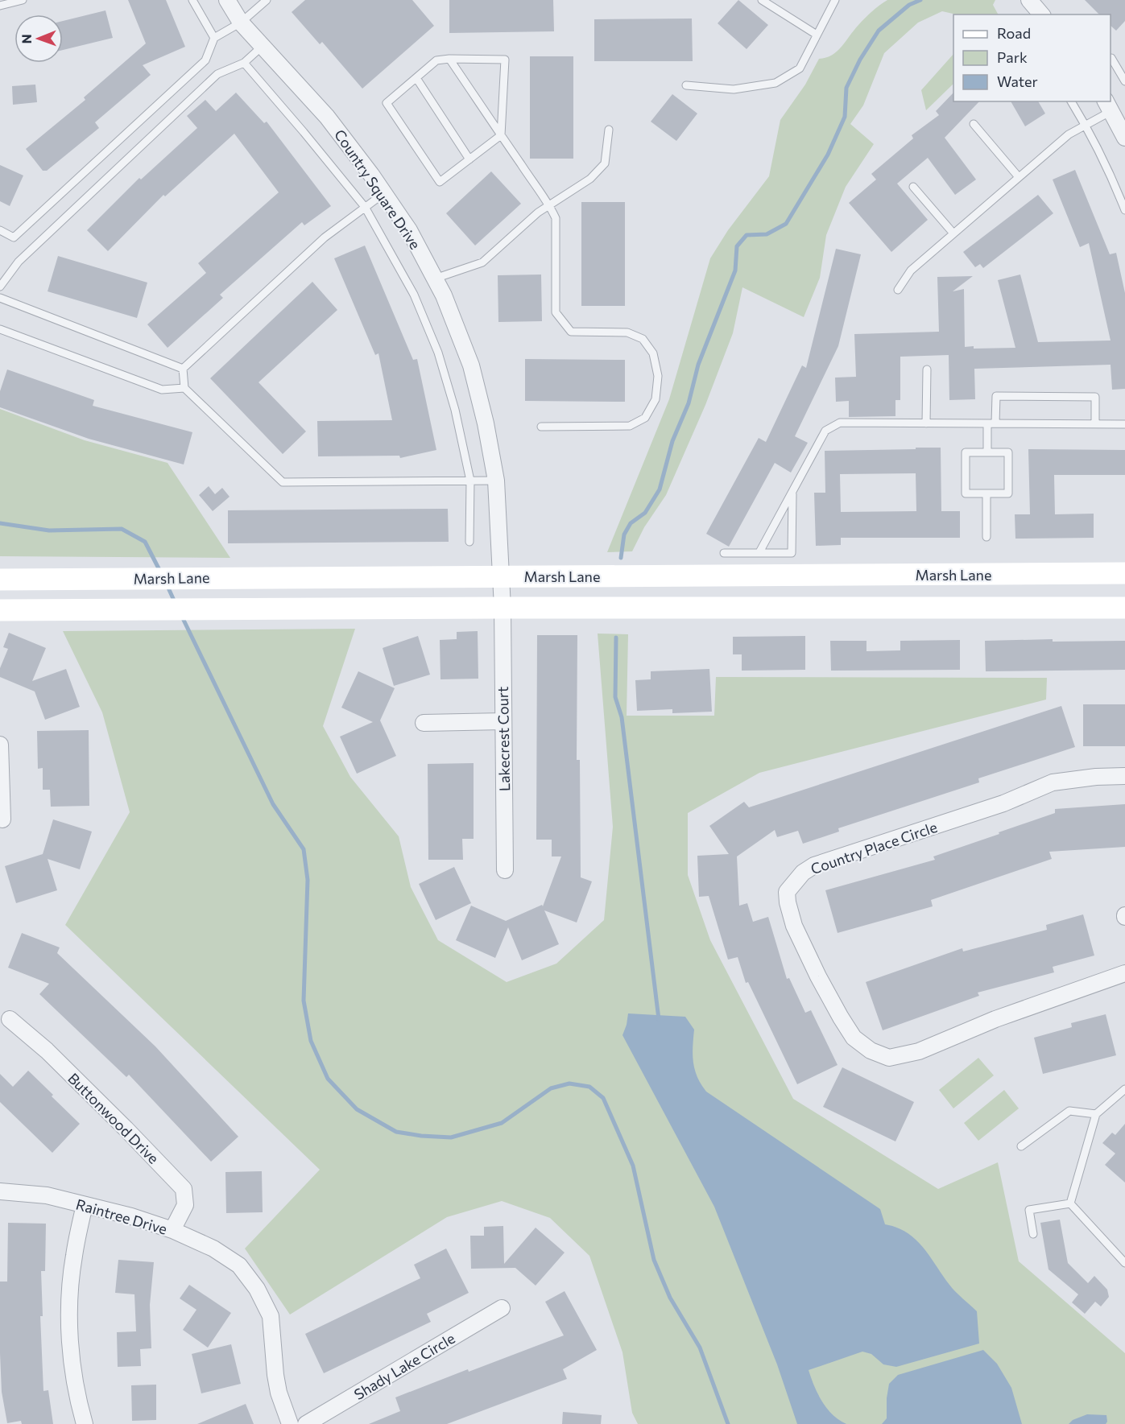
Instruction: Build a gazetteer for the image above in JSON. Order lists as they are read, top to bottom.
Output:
{
  "streets": {
    "main road": ["Marsh Lane"],
    "street": [
      "Country Square Drive",
      "Lakecrest Court",
      "Country Place Circle",
      "Buttonwood Drive",
      "Raintree Drive",
      "Shady Lake Circle"
    ]
  },
  "crossings": [
    ["Country Square Drive", "Marsh Lane"],
    ["Country Square Drive", "Lakecrest Court"],
    ["Buttonwood Drive", "Raintree Drive"]
  ],
  "legend": ["Road", "Park", "Water"],
  "north": "left"
}
